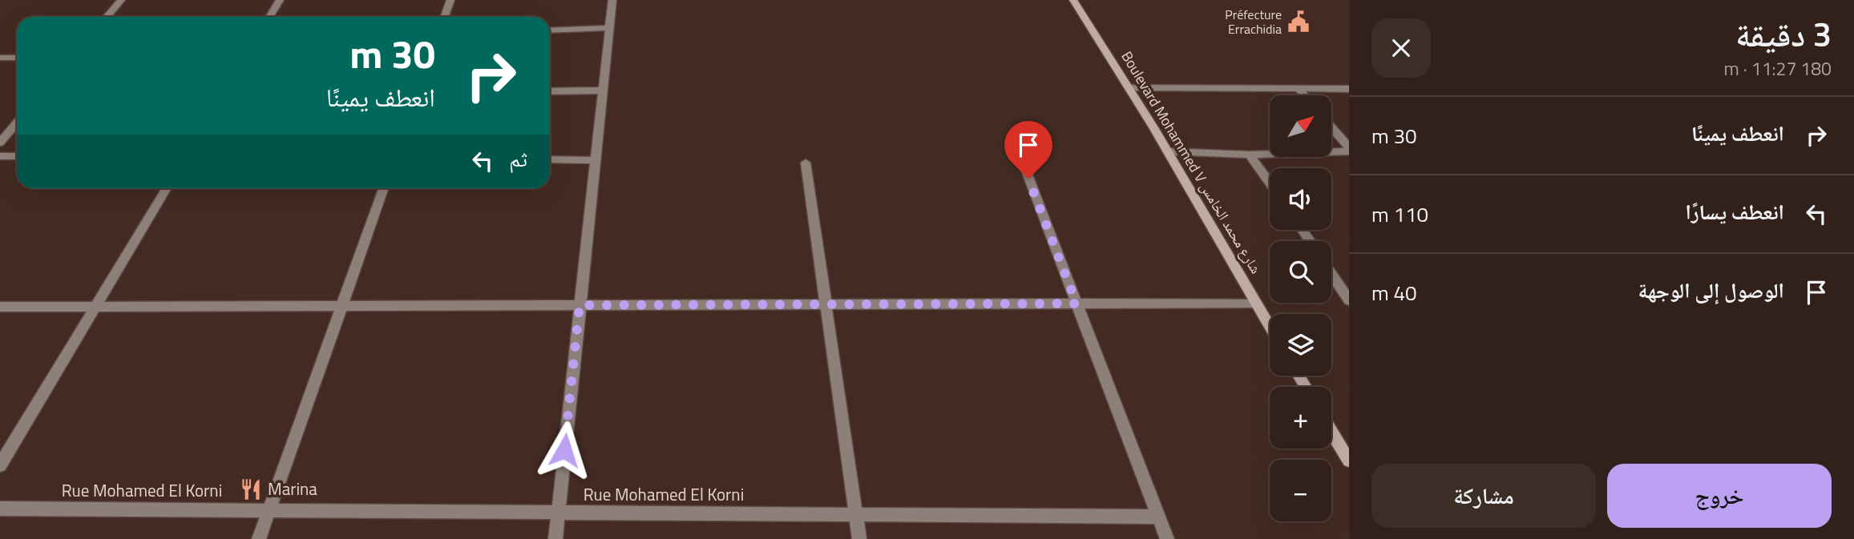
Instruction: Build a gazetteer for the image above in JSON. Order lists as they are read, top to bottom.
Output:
{
  "streets": {
    "street": ["Boulevard Mohammed V شارع محمد الخامس", "Rue Mohamed El Korni"]
  },
  "places": {
    "public building": ["Préfecture Errachidia"],
    "restaurant": ["Marina"]
  },
  "north": "top right",
  "page": {
    "heading": ["3 دقيقة", "180 m · 11:27"],
    "turn": ["30 m", "انعطف يمينًا"],
    "list": [
      {
        "name": "انعطف يمينًا",
        "value": "30 m"
      },
      {
        "name": "انعطف يسارًا",
        "value": "110 m"
      },
      {
        "name": "الوصول إلى الوجهة",
        "value": "40 m"
      }
    ],
    "map_buttons": ["+", "−"],
    "then": "ثم",
    "buttons": ["خروج", "مشاركة"]
  }
}
